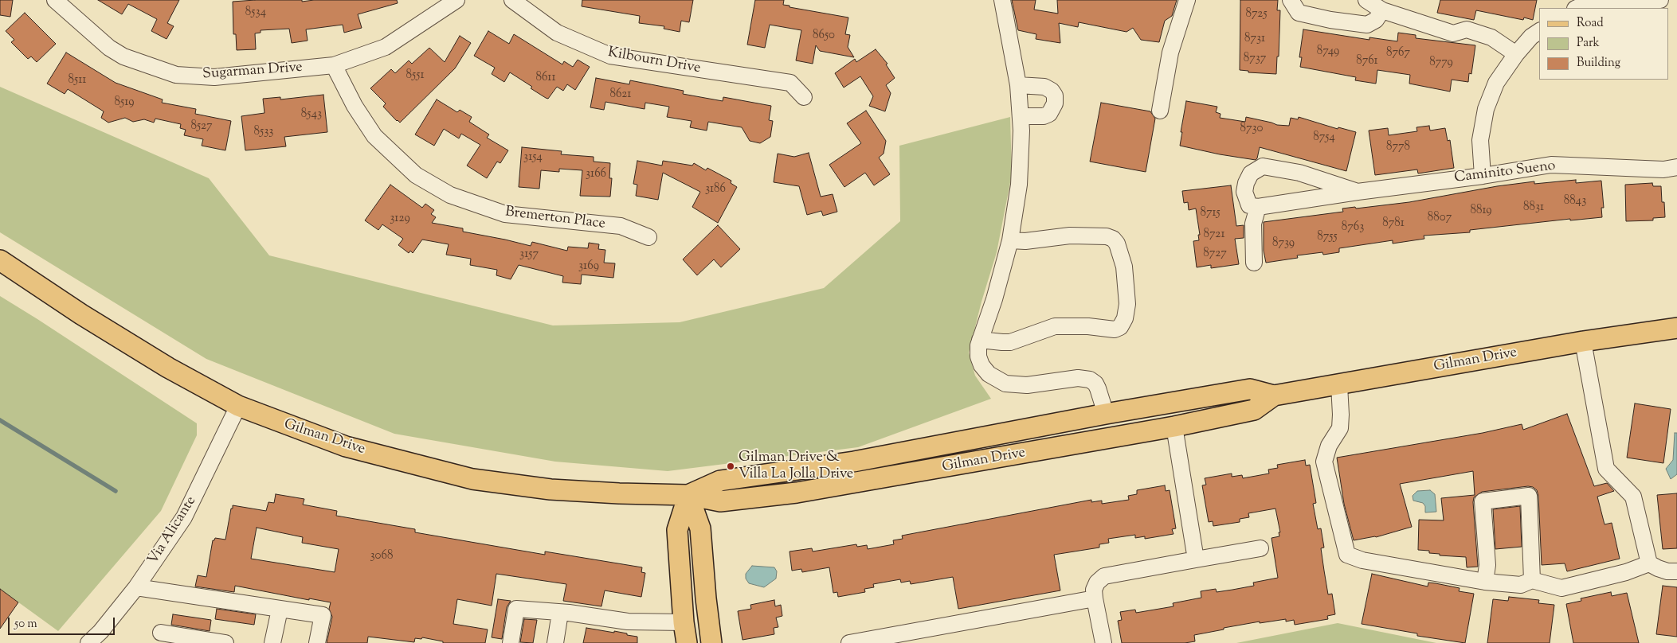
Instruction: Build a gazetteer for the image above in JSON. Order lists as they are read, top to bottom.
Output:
{
  "streets": {
    "main road": ["Gilman Drive"],
    "street": [
      "Kilbourn Drive",
      "Sugarman Drive",
      "Caminito Sueno",
      "Bremerton Place",
      "Via Alicante"
    ]
  },
  "crossings": [
    ["Sugarman Drive", "Bremerton Place"],
    ["Gilman Drive", "Via Alicante"]
  ],
  "places": ["Gilman Drive & Villa La Jolla Drive"],
  "house_numbers": [
    "8534",
    "8725",
    "8650",
    "8731",
    "8749",
    "8767",
    "8737",
    "8761",
    "8779",
    "8551",
    "8611",
    "8511",
    "8621",
    "8519",
    "8543",
    "8527",
    "8730",
    "8533",
    "8754",
    "8778",
    "3154",
    "3166",
    "3186",
    "8843",
    "8831",
    "8819",
    "8715",
    "8807",
    "3129",
    "8781",
    "8763",
    "8721",
    "8755",
    "8739",
    "8727",
    "3157",
    "3169",
    "3068"
  ],
  "legend": ["Road", "Park", "Building"],
  "scale_bar": "50 m"
}
